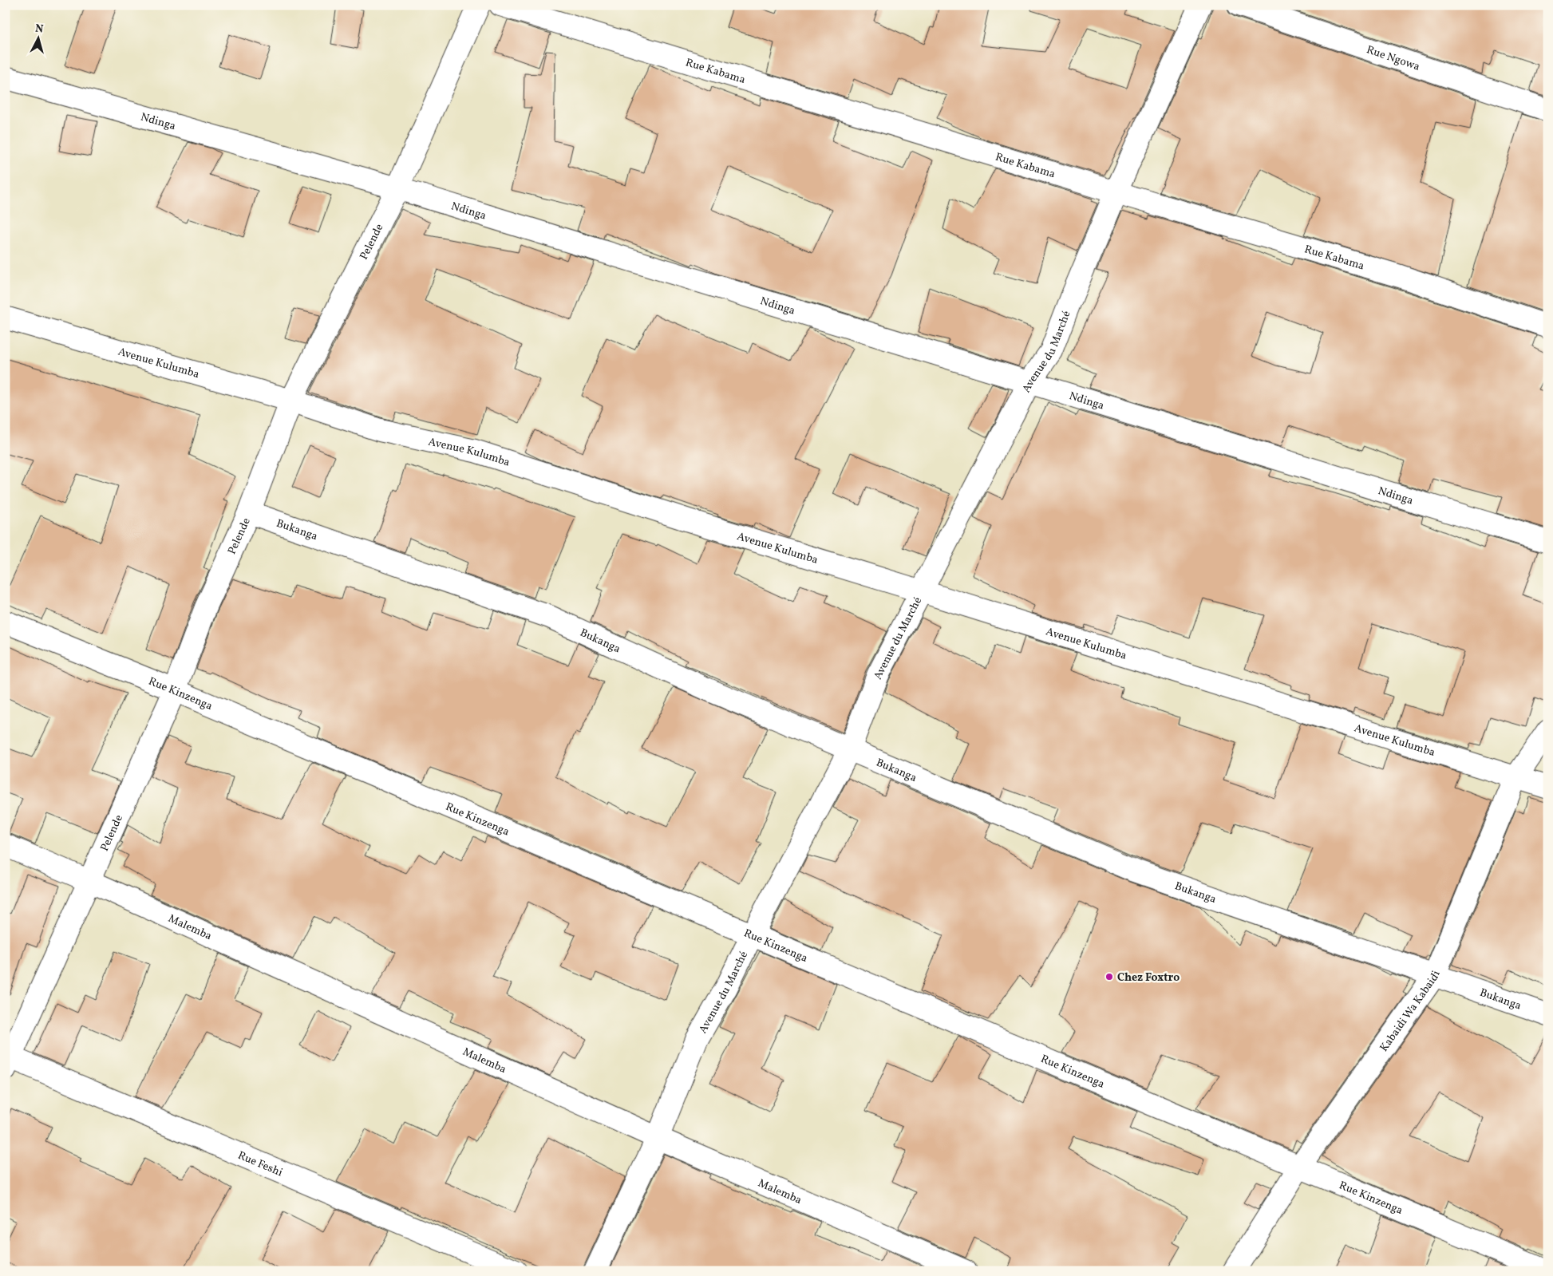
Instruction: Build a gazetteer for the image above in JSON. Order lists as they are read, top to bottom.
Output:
{
  "streets": {
    "street": [
      "Rue Ngowa",
      "Rue Kabama",
      "Ndinga",
      "Pelende",
      "Avenue du Marché",
      "Avenue Kulumba",
      "Bukanga",
      "Rue Kinzenga",
      "Malemba",
      "Kabaidi Wa Kabaidi",
      "Rue Feshi"
    ]
  },
  "crossings": [
    ["Rue Kabama", "Avenue du Marché"],
    ["Ndinga", "Pelende"],
    ["Ndinga", "Avenue du Marché"],
    ["Pelende", "Avenue Kulumba"],
    ["Pelende", "Bukanga"],
    ["Pelende", "Rue Kinzenga"],
    ["Pelende", "Malemba"],
    ["Pelende", "Rue Feshi"],
    ["Avenue du Marché", "Avenue Kulumba"],
    ["Avenue du Marché", "Bukanga"],
    ["Avenue du Marché", "Rue Kinzenga"],
    ["Avenue du Marché", "Malemba"],
    ["Avenue Kulumba", "Kabaidi Wa Kabaidi"],
    ["Bukanga", "Kabaidi Wa Kabaidi"],
    ["Rue Kinzenga", "Kabaidi Wa Kabaidi"]
  ],
  "places": ["Chez Foxtro"],
  "north": "top"
}
